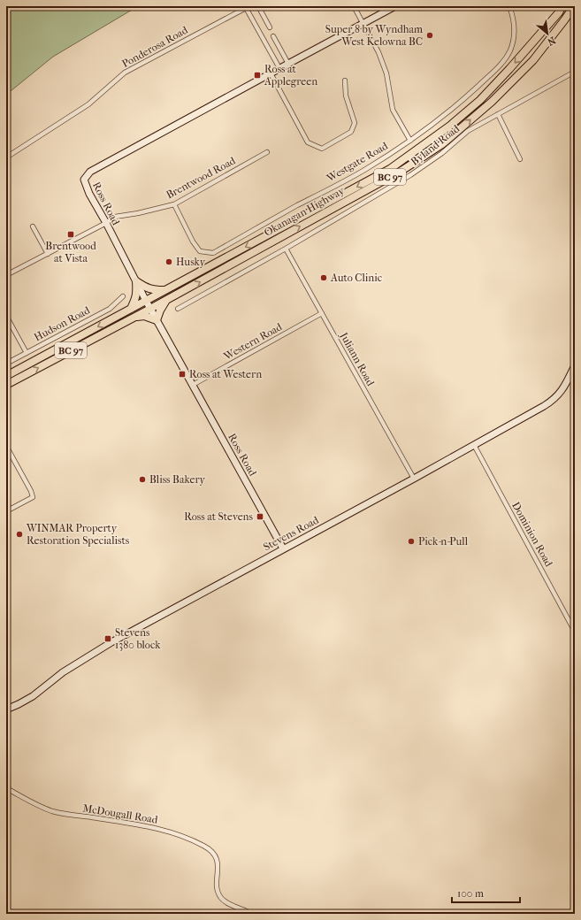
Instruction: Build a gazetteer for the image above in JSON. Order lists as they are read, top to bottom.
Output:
{
  "streets": {
    "highway": ["BC 97", "Okanagan Highway"],
    "street": [
      "Ponderosa Road",
      "Byland Road",
      "Westgate Road",
      "Brentwood Road",
      "Ross Road",
      "Hudson Road",
      "Western Road",
      "Juliann Road",
      "Stevens Road",
      "Dominion Road",
      "McDougall Road"
    ]
  },
  "crossings": [
    ["Byland Road", "Juliann Road"],
    ["Westgate Road", "Brentwood Road"],
    ["Brentwood Road", "Ross Road"],
    ["Ross Road", "Okanagan Highway"],
    ["Ross Road", "Western Road"],
    ["Ross Road", "Stevens Road"],
    ["Western Road", "Juliann Road"],
    ["Juliann Road", "Stevens Road"],
    ["Stevens Road", "Dominion Road"]
  ],
  "places": {
    "other": [
      "Super 8 by Wyndham West Kelowna BC",
      "Husky",
      "Auto Clinic",
      "Bliss Bakery",
      "WINMAR Property Restoration Specialists",
      "Pick-n-Pull"
    ],
    "transit": [
      "Ross at Applegreen",
      "Brentwood at Vista",
      "Ross at Western",
      "Ross at Stevens",
      "Stevens 1380 block"
    ]
  },
  "scale_bar": "100 m",
  "north": "bottom right"
}
